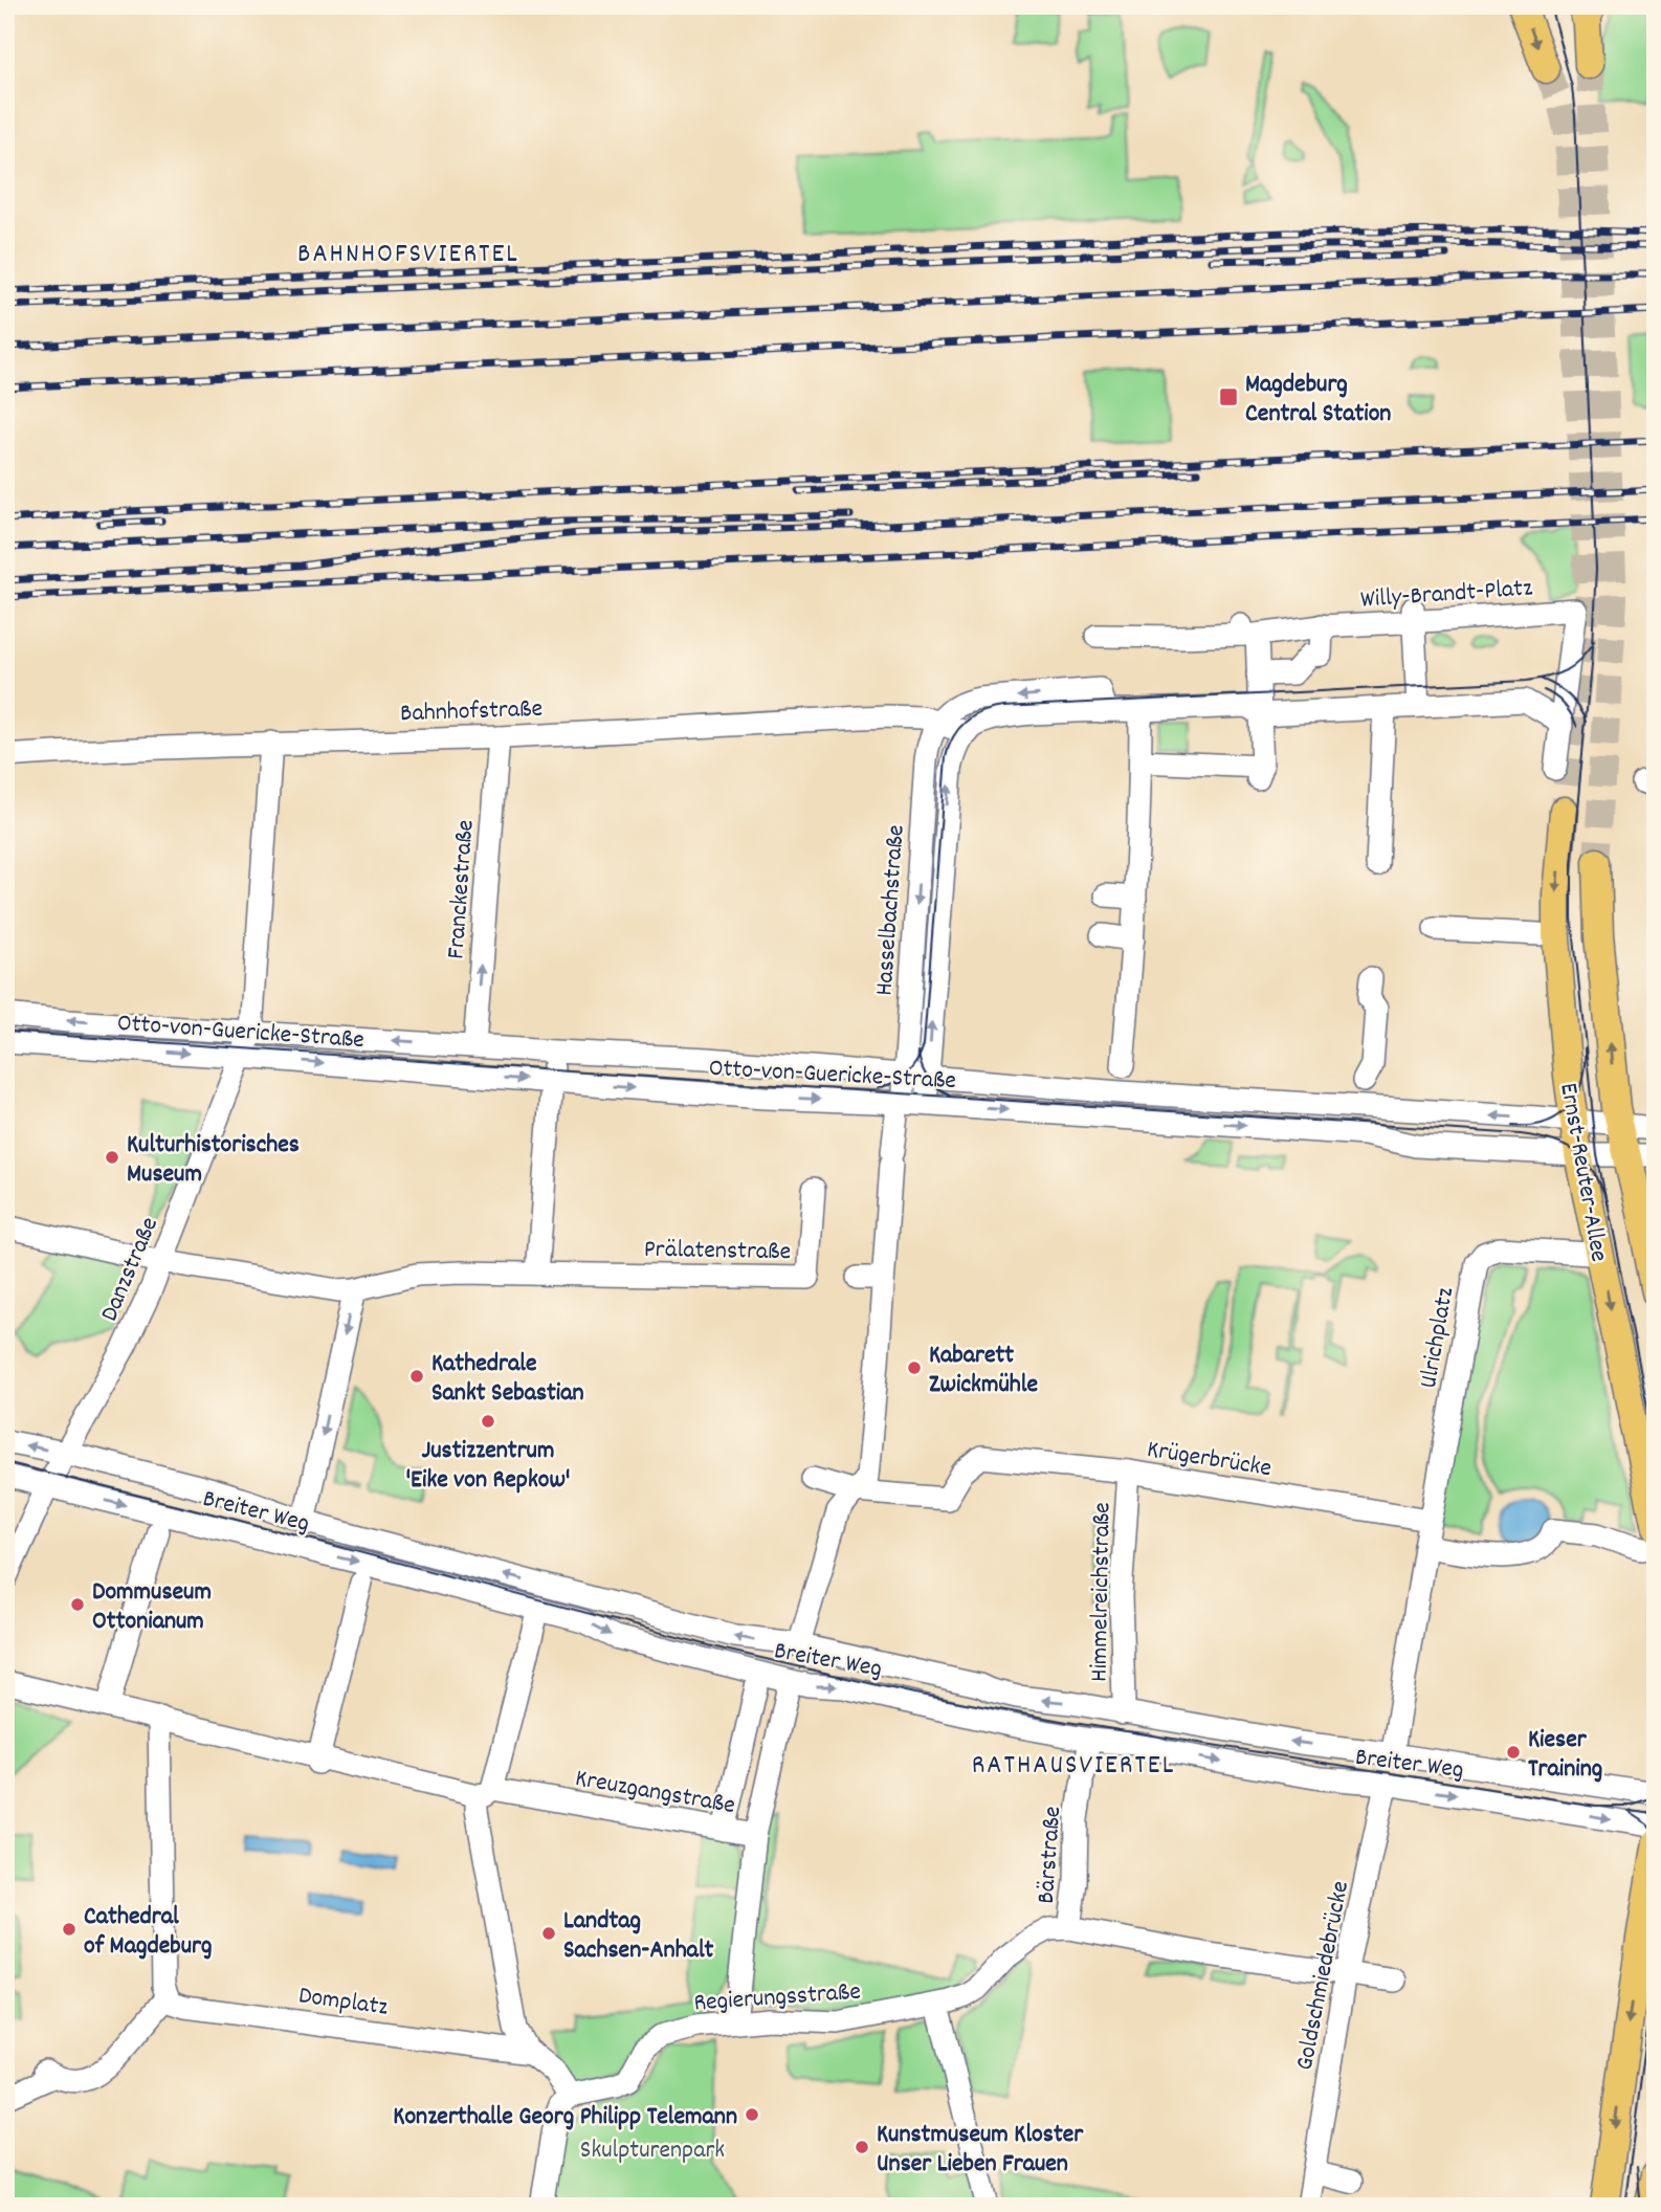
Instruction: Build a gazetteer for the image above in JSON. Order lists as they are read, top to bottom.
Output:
{
  "streets": {
    "main road": ["Ernst-Reuter-Allee"],
    "street": [
      "Willy-Brandt-Platz",
      "Bahnhofstraße",
      "Franckestraße",
      "Hasselbachstraße",
      "Otto-von-Guericke-Straße",
      "Prälatenstraße",
      "Danzstraße",
      "Ulrichplatz",
      "Krügerbrücke",
      "Breiter Weg",
      "Himmelreichstraße",
      "Kreuzgangstraße",
      "Bärstraße",
      "Goldschmiedebrücke",
      "Regierungsstraße",
      "Domplatz"
    ]
  },
  "crossings": [
    ["Bahnhofstraße", "Franckestraße"],
    ["Bahnhofstraße", "Hasselbachstraße"],
    ["Bahnhofstraße", "Danzstraße"],
    ["Franckestraße", "Otto-von-Guericke-Straße"],
    ["Hasselbachstraße", "Otto-von-Guericke-Straße"],
    ["Hasselbachstraße", "Krügerbrücke"],
    ["Otto-von-Guericke-Straße", "Ernst-Reuter-Allee"],
    ["Otto-von-Guericke-Straße", "Danzstraße"],
    ["Ernst-Reuter-Allee", "Ulrichplatz"],
    ["Danzstraße", "Breiter Weg"],
    ["Ulrichplatz", "Krügerbrücke"],
    ["Krügerbrücke", "Himmelreichstraße"],
    ["Breiter Weg", "Himmelreichstraße"],
    ["Breiter Weg", "Bärstraße"],
    ["Kreuzgangstraße", "Regierungsstraße"],
    ["Bärstraße", "Regierungsstraße"],
    ["Goldschmiedebrücke", "Regierungsstraße"]
  ],
  "one_way": ["Franckestraße"],
  "districts": ["BAHNHOFSVIERTEL", "RATHAUSVIERTEL"],
  "parks": ["Skulpturenpark"],
  "places": {
    "transit": ["Magdeburg Central Station"],
    "other": [
      "Kulturhistorisches Museum",
      "Kabarett Zwickmühle",
      "Kathedrale Sankt Sebastian",
      "Justizzentrum 'Eike von Repkow'",
      "Dommuseum Ottonianum",
      "Kieser Training",
      "Cathedral of Magdeburg",
      "Landtag Sachsen-Anhalt",
      "Konzerthalle Georg Philipp Telemann",
      "Kunstmuseum Kloster Unser Lieben Frauen"
    ]
  }
}
